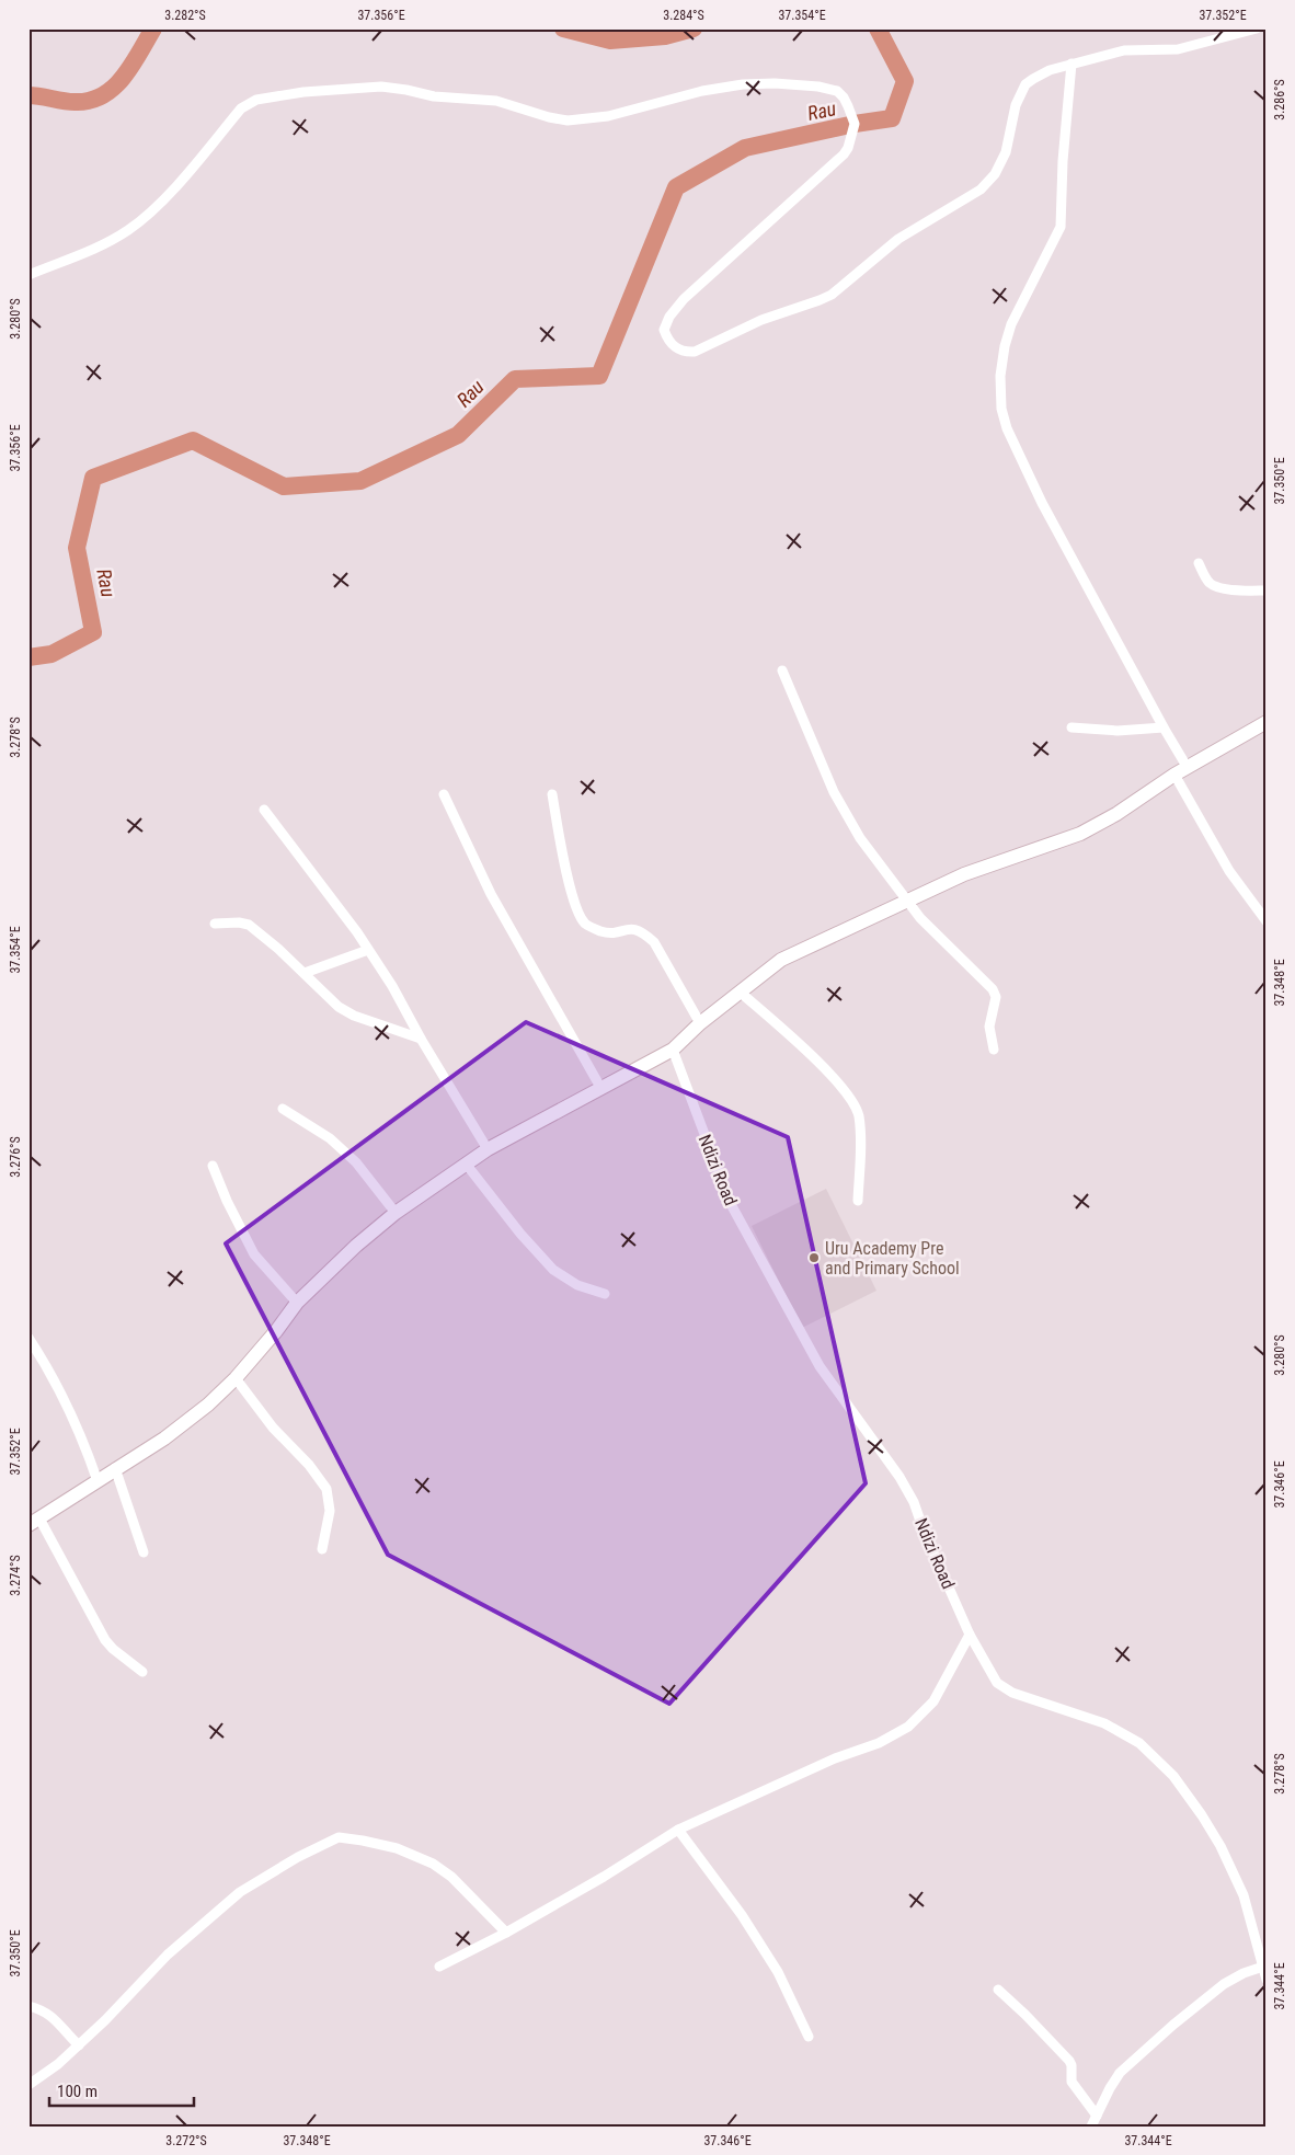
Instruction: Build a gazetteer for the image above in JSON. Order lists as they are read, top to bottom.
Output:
{
  "streets": {
    "street": ["Ndizi Road"]
  },
  "water": ["Rau"],
  "places": ["Uru Academy Pre and Primary School"],
  "scale_bar": "100 m",
  "coordinates": [
    "3.282°S",
    "37.356°E",
    "3.284°S",
    "37.354°E",
    "37.352°E",
    "3.286°S",
    "3.280°S",
    "37.350°E",
    "3.278°S",
    "37.348°E",
    "3.276°S",
    "37.346°E",
    "3.274°S",
    "37.344°E",
    "3.272°S"
  ]
}
